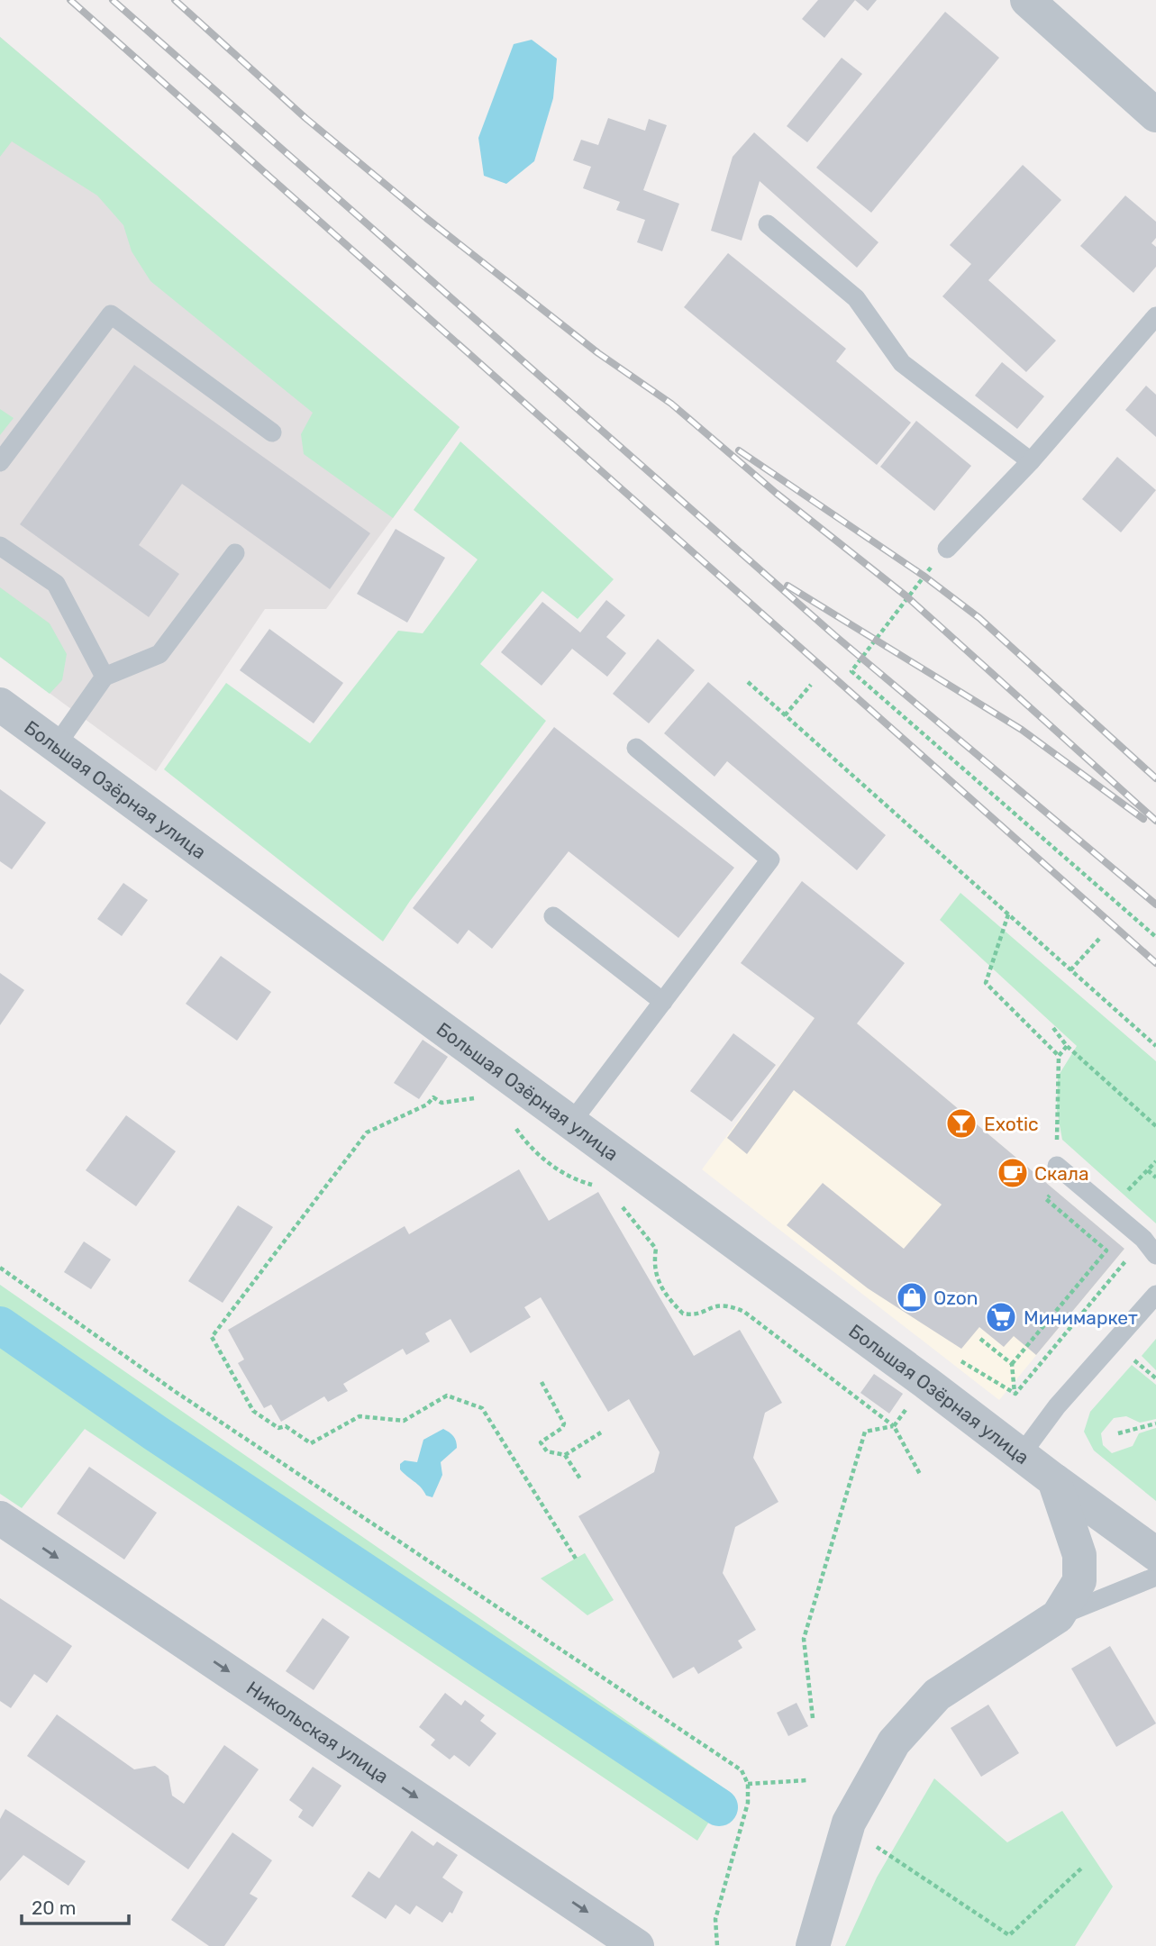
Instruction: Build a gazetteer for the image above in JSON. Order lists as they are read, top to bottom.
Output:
{
  "streets": {
    "street": ["Большая Озёрная улица", "Никольская улица"]
  },
  "one_way": ["Никольская улица"],
  "places": {
    "bar": ["Exotic"],
    "cafe": ["Скала"],
    "shop": ["Ozon"],
    "supermarket": ["Минимаркет"]
  },
  "scale_bar": "20 m"
}
